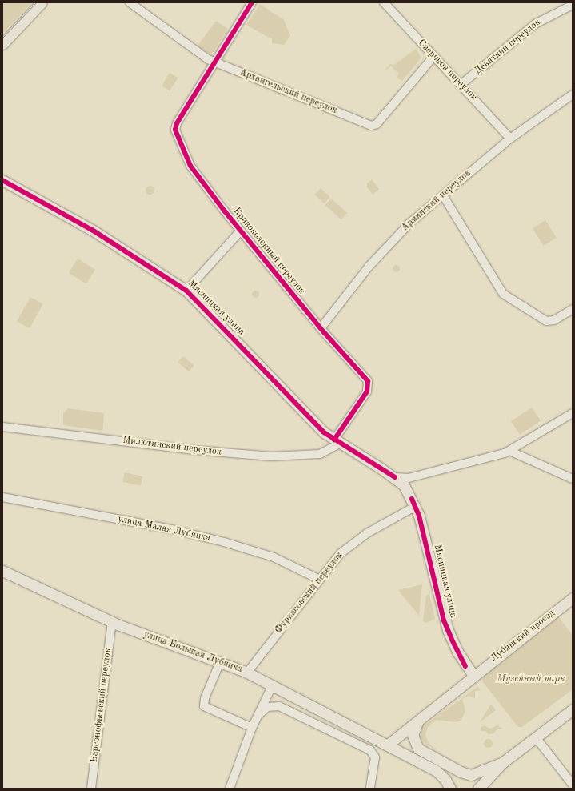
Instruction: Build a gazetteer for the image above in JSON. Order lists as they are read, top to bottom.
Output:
{
  "streets": {
    "main road": ["Мясницкая улица", "Лубянский проезд", "улица Большая Лубянка"],
    "street": [
      "Девяткин переулок",
      "Сверчков переулок",
      "Архангельский переулок",
      "Армянский переулок",
      "Кривоколенный переулок",
      "Милютинский переулок",
      "улица Малая Лубянка",
      "Фуркасовский переулок",
      "Варсонофьевский переулок"
    ]
  },
  "crossings": [
    ["Девяткин переулок", "Сверчков переулок"],
    ["Сверчков переулок", "Архангельский переулок"],
    ["Сверчков переулок", "Армянский переулок"],
    ["Архангельский переулок", "Кривоколенный переулок"],
    ["Армянский переулок", "Кривоколенный переулок"],
    ["Кривоколенный переулок", "Мясницкая улица"],
    ["Кривоколенный переулок", "Милютинский переулок"],
    ["Мясницкая улица", "Милютинский переулок"],
    ["Мясницкая улица", "Фуркасовский переулок"],
    ["Мясницкая улица", "Лубянский проезд"],
    ["улица Малая Лубянка", "Фуркасовский переулок"],
    ["Фуркасовский переулок", "улица Большая Лубянка"],
    ["Лубянский проезд", "улица Большая Лубянка"],
    ["улица Большая Лубянка", "Варсонофьевский переулок"]
  ],
  "parks": ["Музейный парк"]
}
